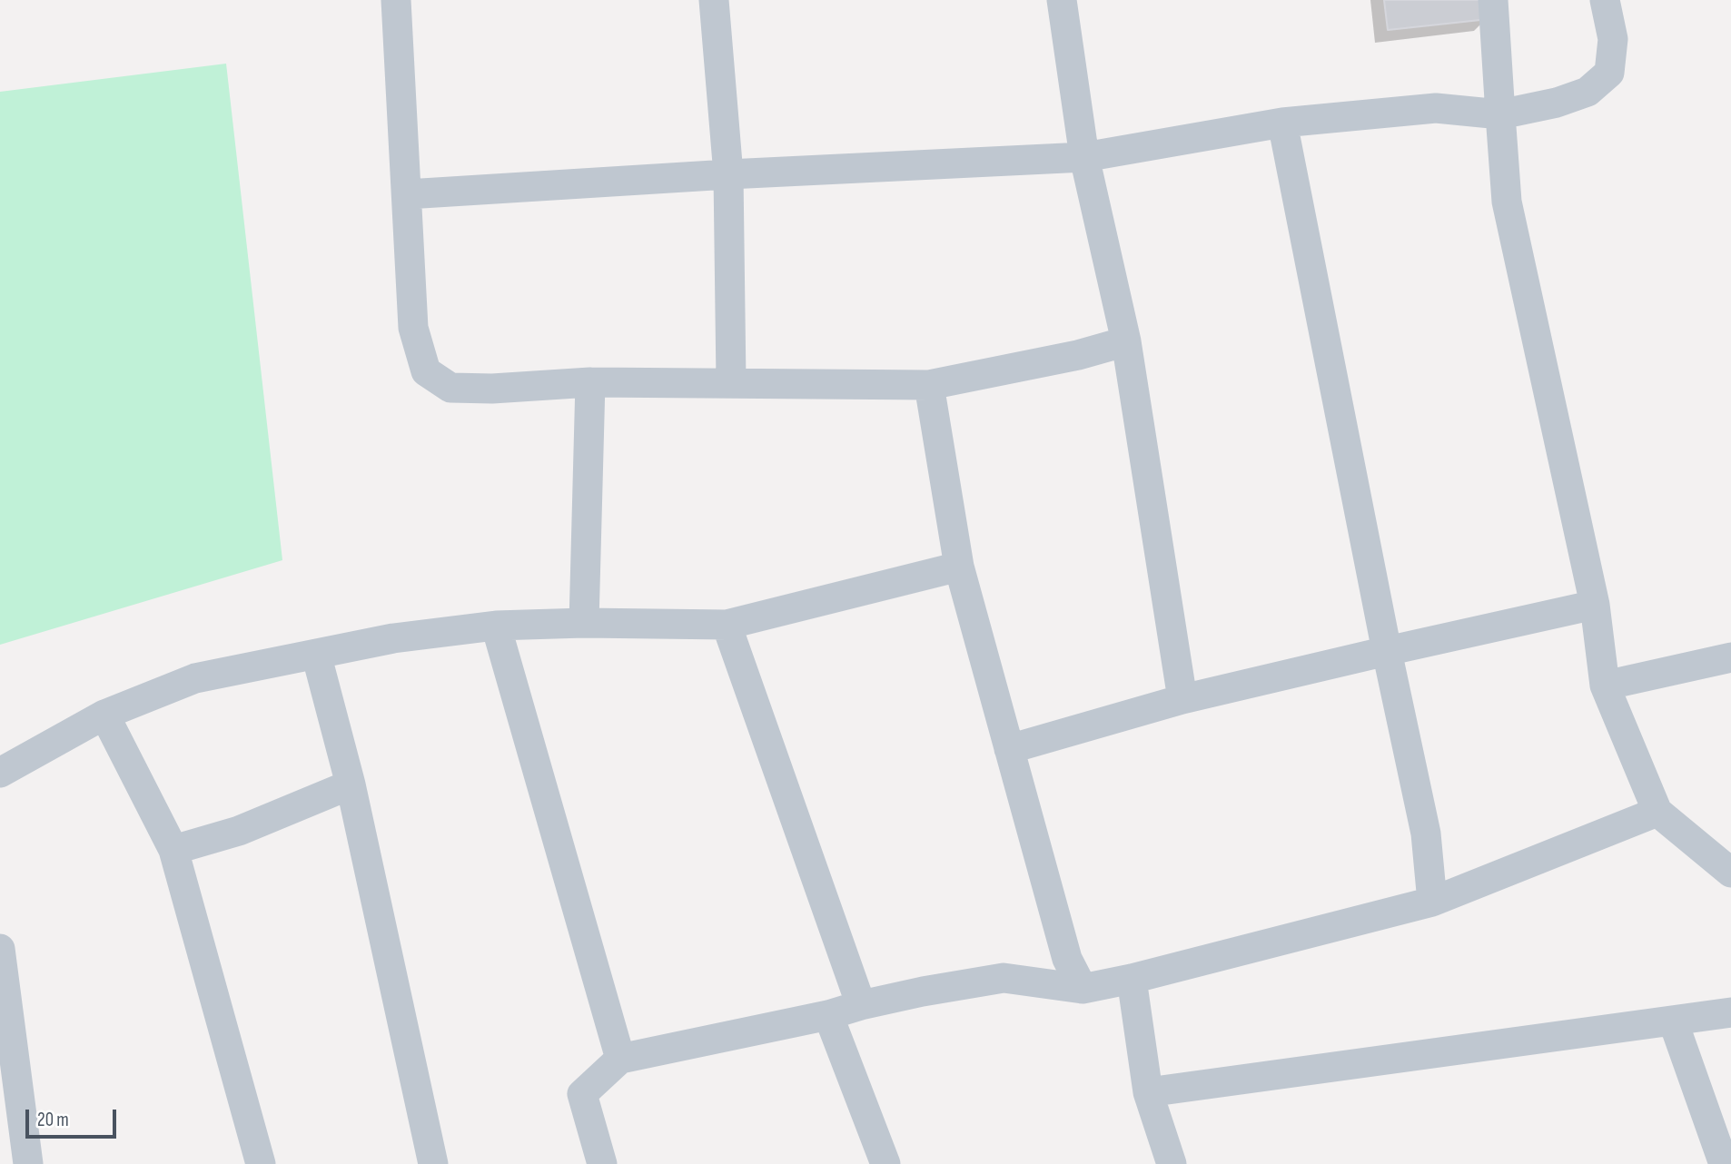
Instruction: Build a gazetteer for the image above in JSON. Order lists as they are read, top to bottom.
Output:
{
  "scale_bar": "20 m"
}
